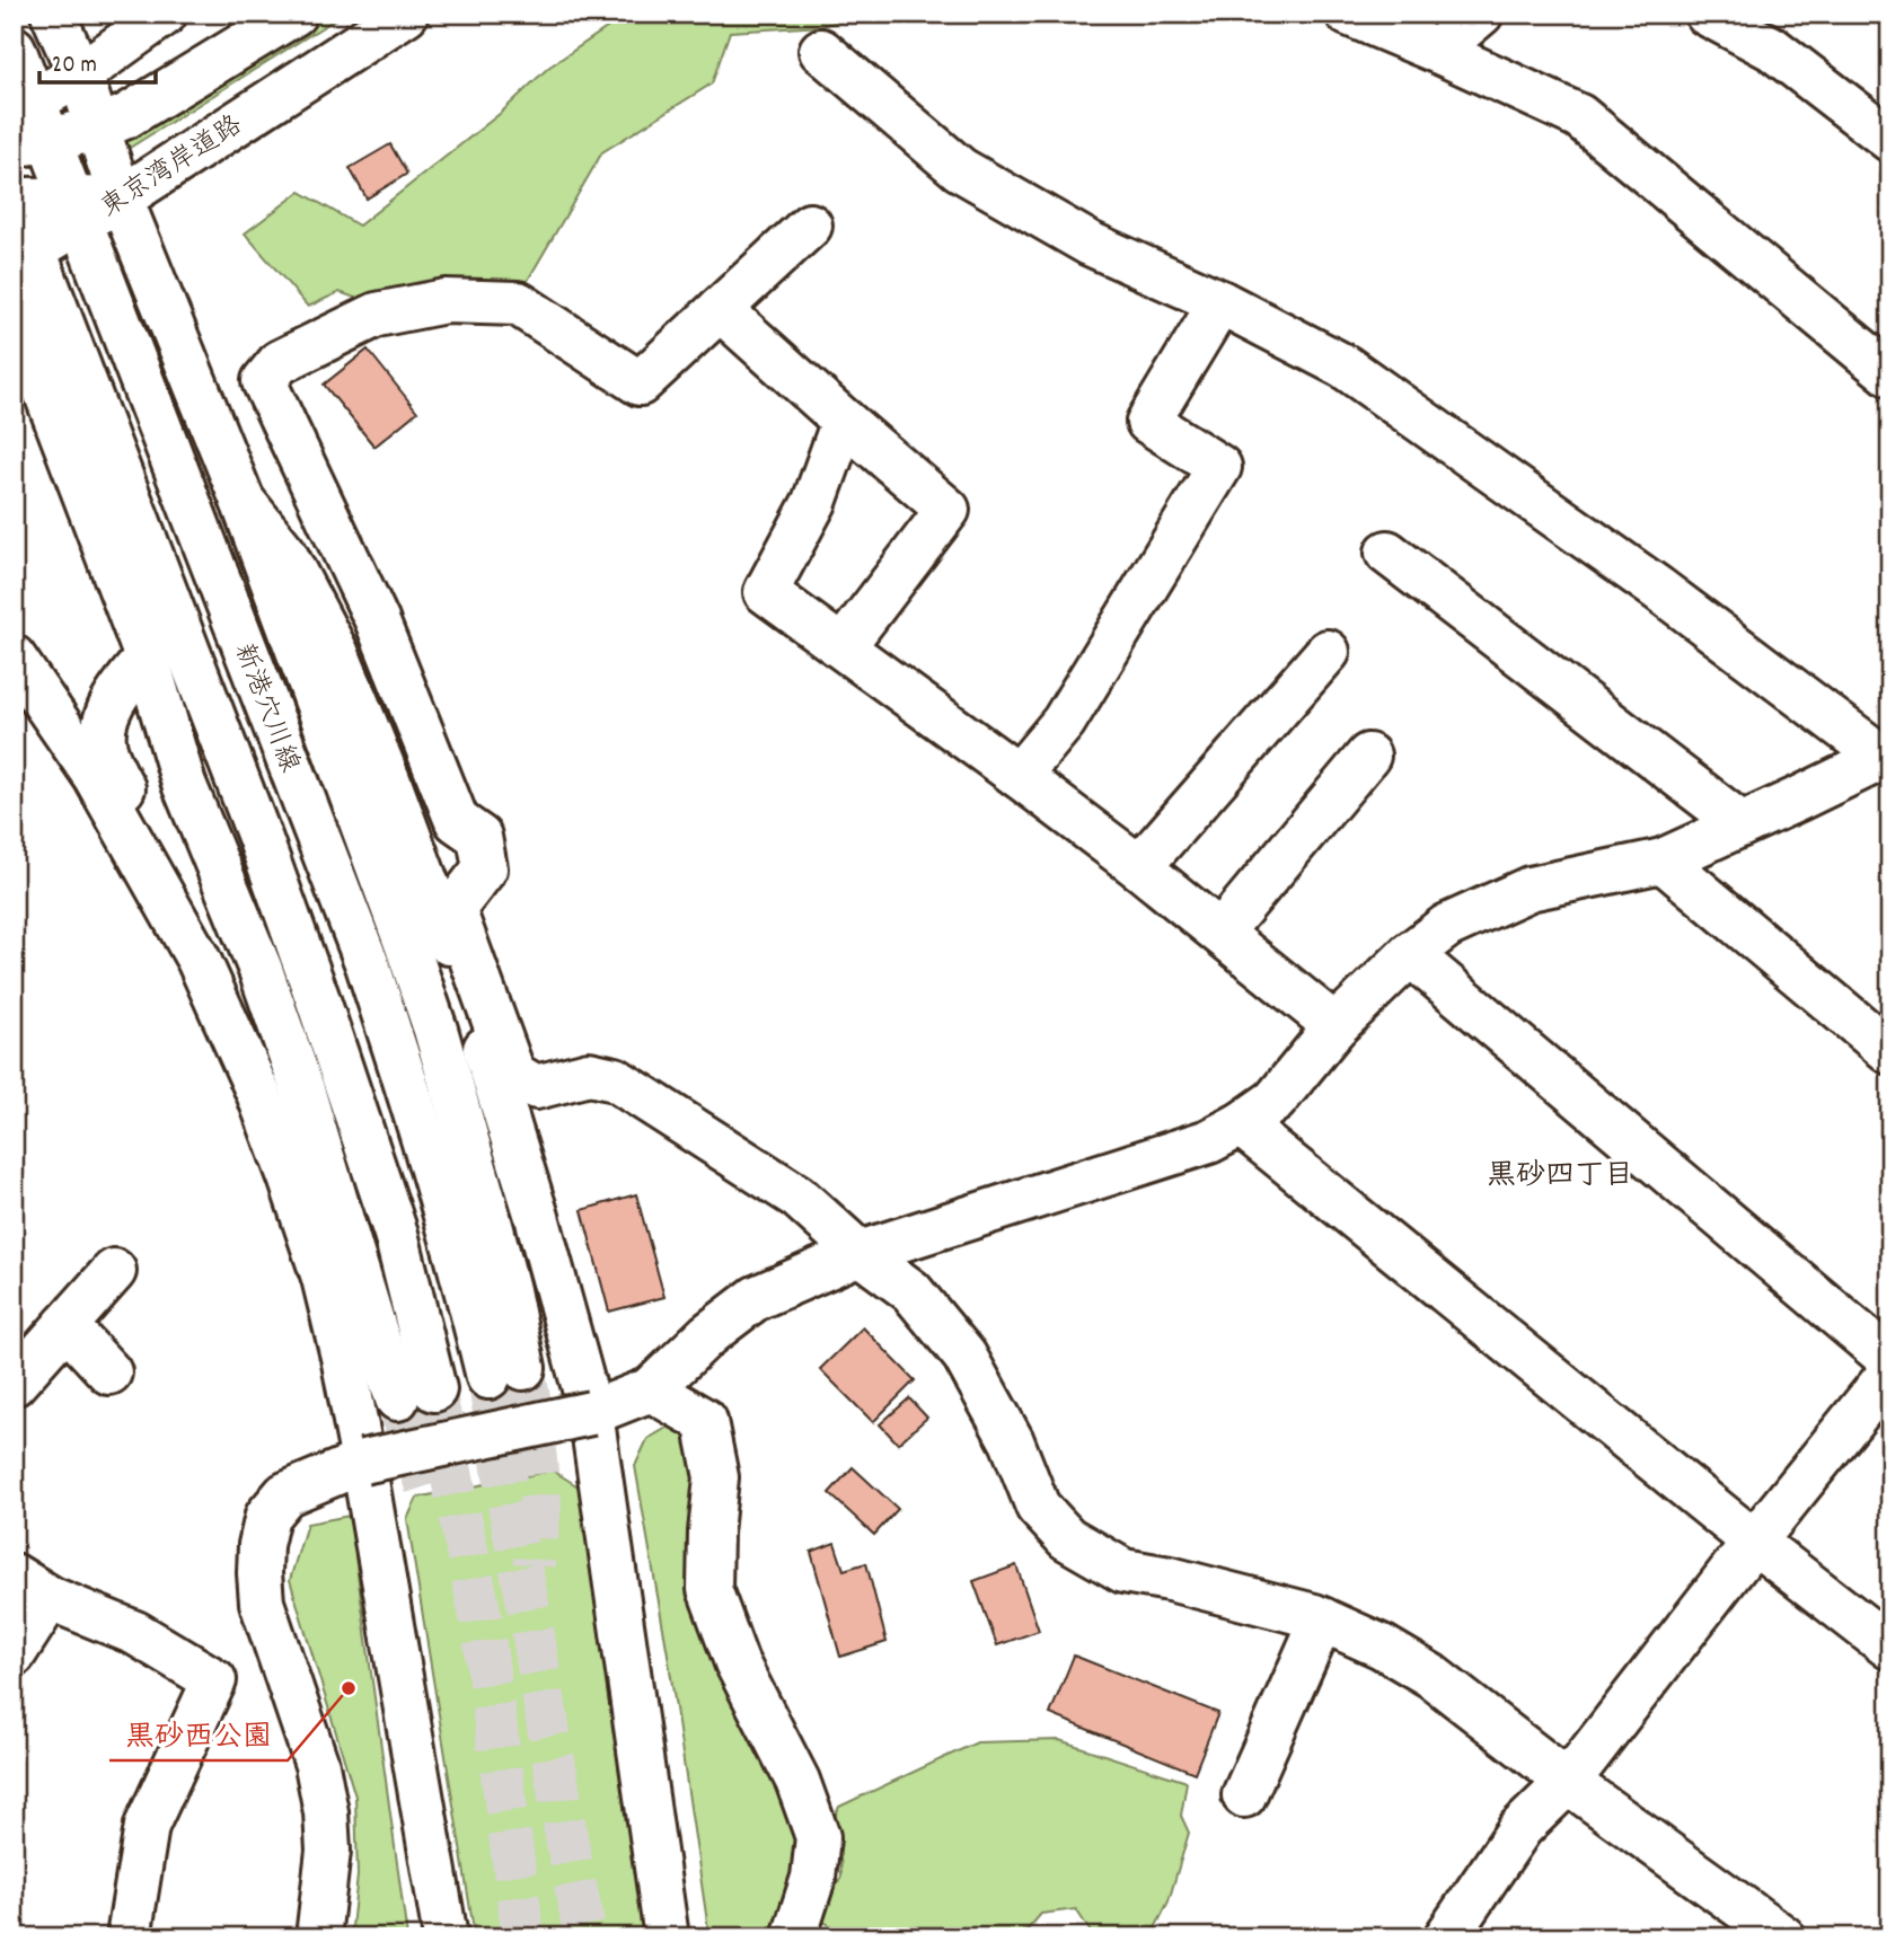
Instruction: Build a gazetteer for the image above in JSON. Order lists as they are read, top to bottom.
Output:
{
  "streets": {
    "main road": ["東京湾岸道路", "新港穴川線"]
  },
  "districts": ["黒砂四丁目"],
  "places": ["黒砂西公園"],
  "scale_bar": "20 m"
}
